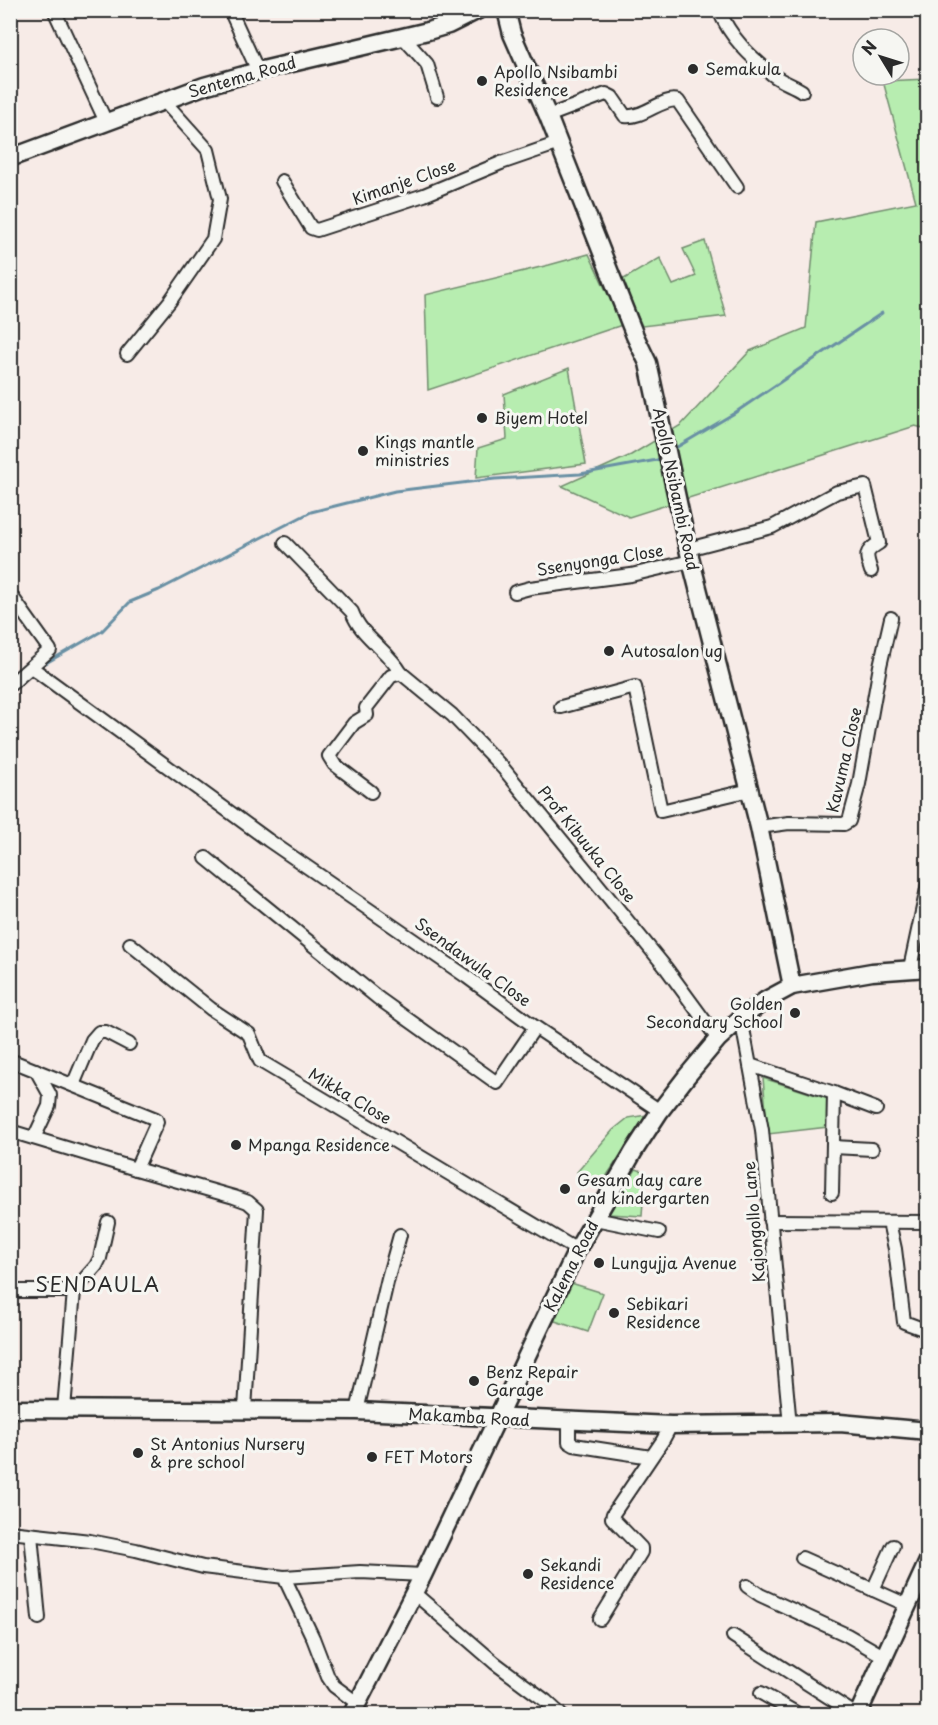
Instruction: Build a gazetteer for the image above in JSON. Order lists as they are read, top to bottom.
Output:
{
  "streets": {
    "street": [
      "Sentema Road",
      "Kimanje Close",
      "Apollo Nsibambi Road",
      "Ssenyonga Close",
      "Kavuma Close",
      "Prof Kibuuka Close",
      "Ssendawula Close",
      "Mikka Close",
      "Kajongollo Lane",
      "Kalema Road",
      "Makamba Road"
    ]
  },
  "crossings": [
    ["Kimanje Close", "Apollo Nsibambi Road"],
    ["Apollo Nsibambi Road", "Ssenyonga Close"],
    ["Apollo Nsibambi Road", "Kavuma Close"],
    ["Apollo Nsibambi Road", "Kalema Road"],
    ["Prof Kibuuka Close", "Kalema Road"],
    ["Ssendawula Close", "Kalema Road"],
    ["Mikka Close", "Kalema Road"],
    ["Kajongollo Lane", "Kalema Road"],
    ["Kajongollo Lane", "Makamba Road"],
    ["Kalema Road", "Makamba Road"]
  ],
  "districts": ["SENDAULA"],
  "places": [
    "Semakula",
    "Apollo Nsibambi Residence",
    "Biyem Hotel",
    "Kings mantle ministries",
    "Autosalon ug",
    "Golden Secondary School",
    "Mpanga Residence",
    "Gesam day care and kindergarten",
    "Lungujja Avenue",
    "Sebikari Residence",
    "Benz Repair Garage",
    "St Antonius Nursery & pre school",
    "FET Motors",
    "Sekandi Residence"
  ],
  "north": "top left"
}
